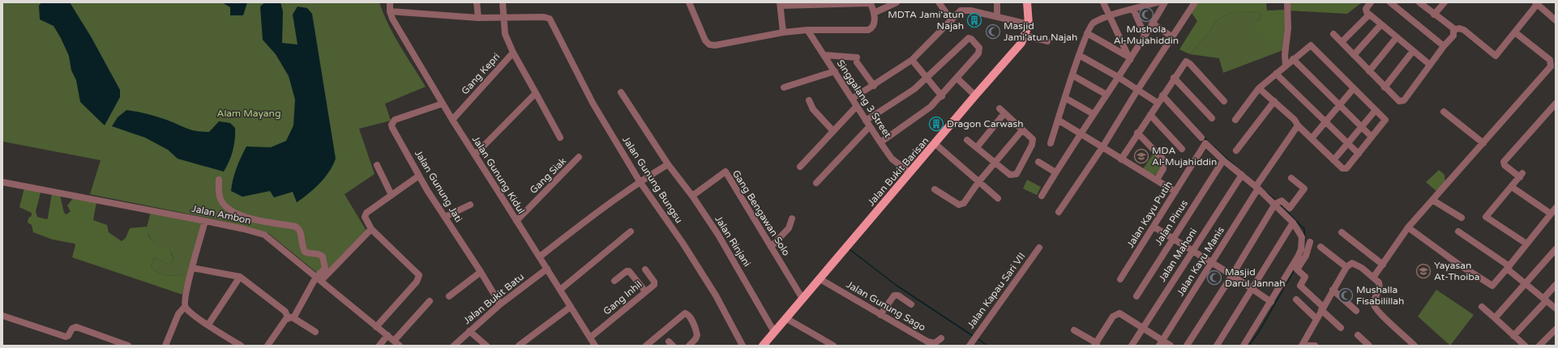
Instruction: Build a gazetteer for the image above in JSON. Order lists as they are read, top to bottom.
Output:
{
  "streets": {
    "main road": ["Jalan Bukit Barisan"],
    "street": [
      "Gang Kepri",
      "Singgalang 3 Street",
      "Jalan Gunung Kidul",
      "Gang Siak",
      "Jalan Gunung Bungsu",
      "Jalan Gunung Jati",
      "Gang Bengawan Solo",
      "Jalan Ambon",
      "Jalan Kayu Putih",
      "Jalan Pinus",
      "Jalan Rinjani",
      "Jalan Mahoni",
      "Jalan Kayu Manis",
      "Jalan Kapau Sari VII",
      "Gang Inhil",
      "Jalan Bukit Batu",
      "Jalan Gunung Sago"
    ]
  },
  "crossings": [
    ["Gang Kepri", "Jalan Gunung Kidul"],
    ["Gang Kepri", "Jalan Gunung Bungsu"],
    ["Singgalang 3 Street", "Jalan Bukit Barisan"],
    ["Jalan Bukit Barisan", "Gang Bengawan Solo"],
    ["Jalan Bukit Barisan", "Jalan Rinjani"],
    ["Jalan Bukit Barisan", "Jalan Gunung Sago"],
    ["Jalan Gunung Kidul", "Gang Siak"],
    ["Jalan Gunung Kidul", "Jalan Gunung Jati"],
    ["Jalan Gunung Kidul", "Gang Inhil"],
    ["Jalan Gunung Kidul", "Jalan Bukit Batu"],
    ["Jalan Gunung Jati", "Jalan Bukit Batu"],
    ["Gang Bengawan Solo", "Jalan Rinjani"],
    ["Jalan Kayu Putih", "Jalan Pinus"]
  ],
  "parks": ["Alam Mayang"],
  "places": {
    "mosque": [
      "Mushola Al-Mujahiddin",
      "Masjid Jami'atun Najah",
      "Masjid Darul Jannah",
      "Mushalla Fisabilillah"
    ],
    "building": ["MDTA Jami'atun Najah", "Dragon Carwash"],
    "school or university": ["MDA Al-Mujahiddin", "Yayasan At-Thoiba"]
  }
}
